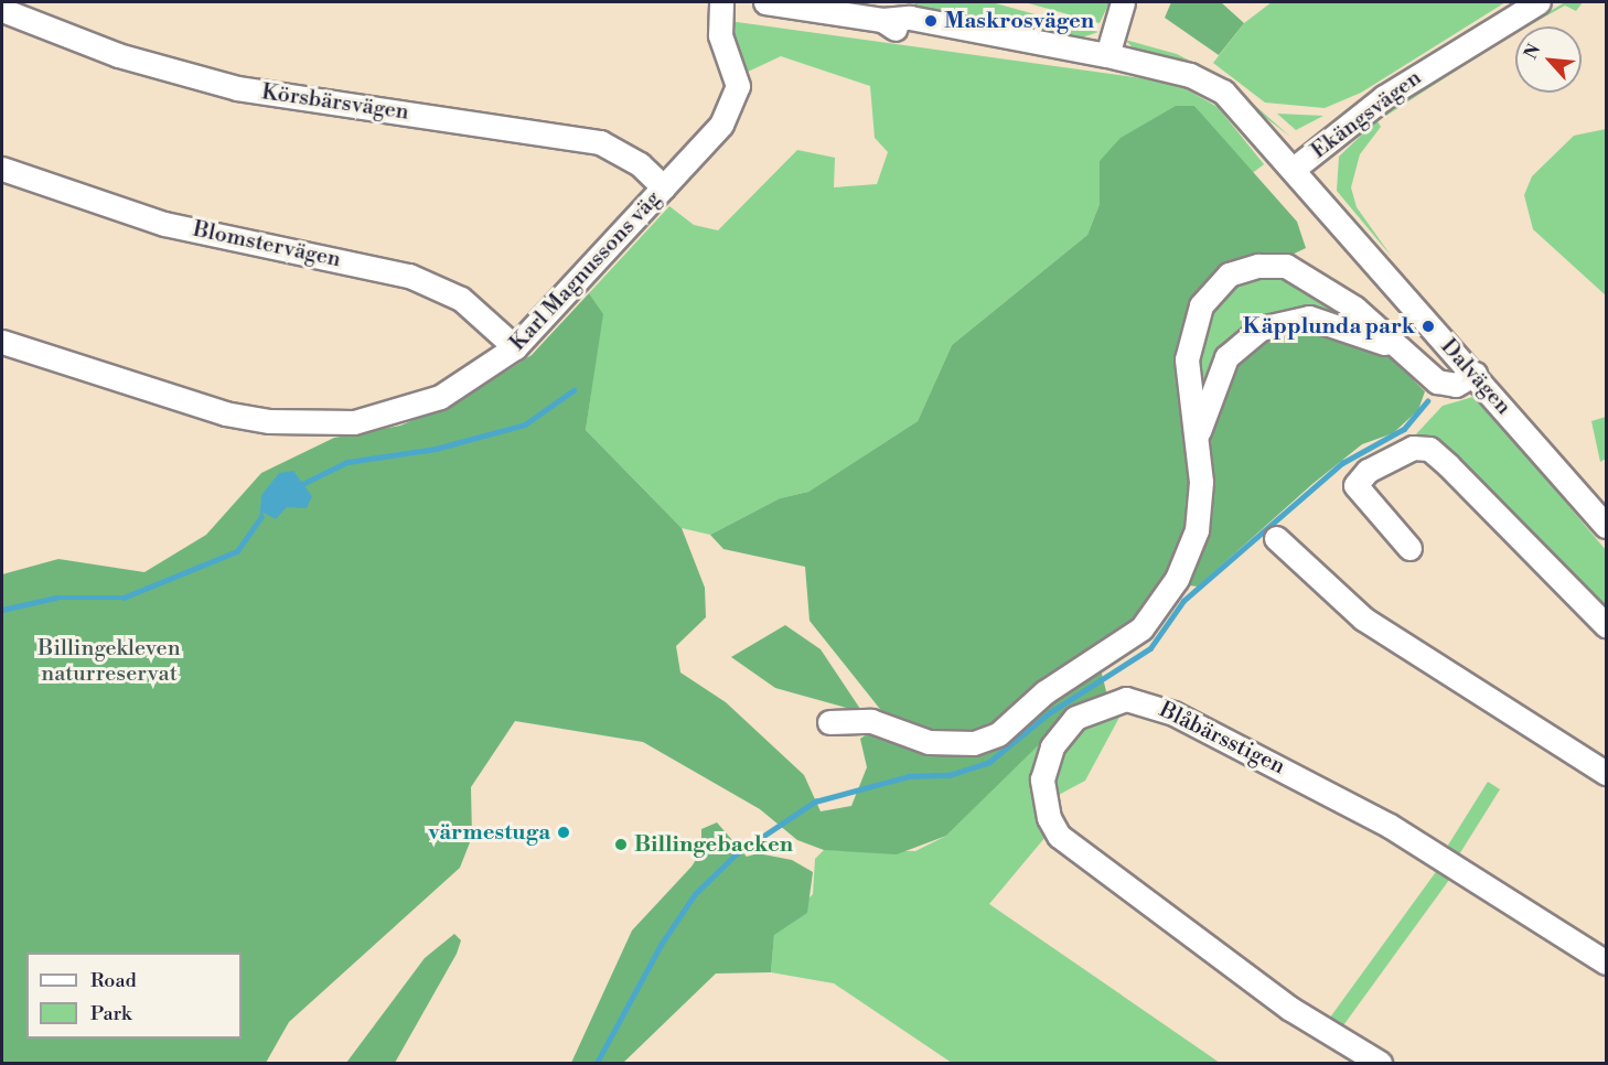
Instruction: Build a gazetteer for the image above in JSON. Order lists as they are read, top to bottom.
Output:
{
  "streets": {
    "street": [
      "Körsbärsvägen",
      "Ekängsvägen",
      "Blomstervägen",
      "Karl Magnussons väg",
      "Dalvägen",
      "Blåbärsstigen"
    ]
  },
  "crossings": [
    ["Körsbärsvägen", "Karl Magnussons väg"],
    ["Ekängsvägen", "Dalvägen"],
    ["Blomstervägen", "Karl Magnussons väg"]
  ],
  "parks": ["Billingekleven naturreservat"],
  "places": [
    "Maskrosvägen",
    "Käpplunda park",
    "värmestuga",
    "Billingebacken"
  ],
  "legend": ["Road", "Park"],
  "north": "top left"
}
